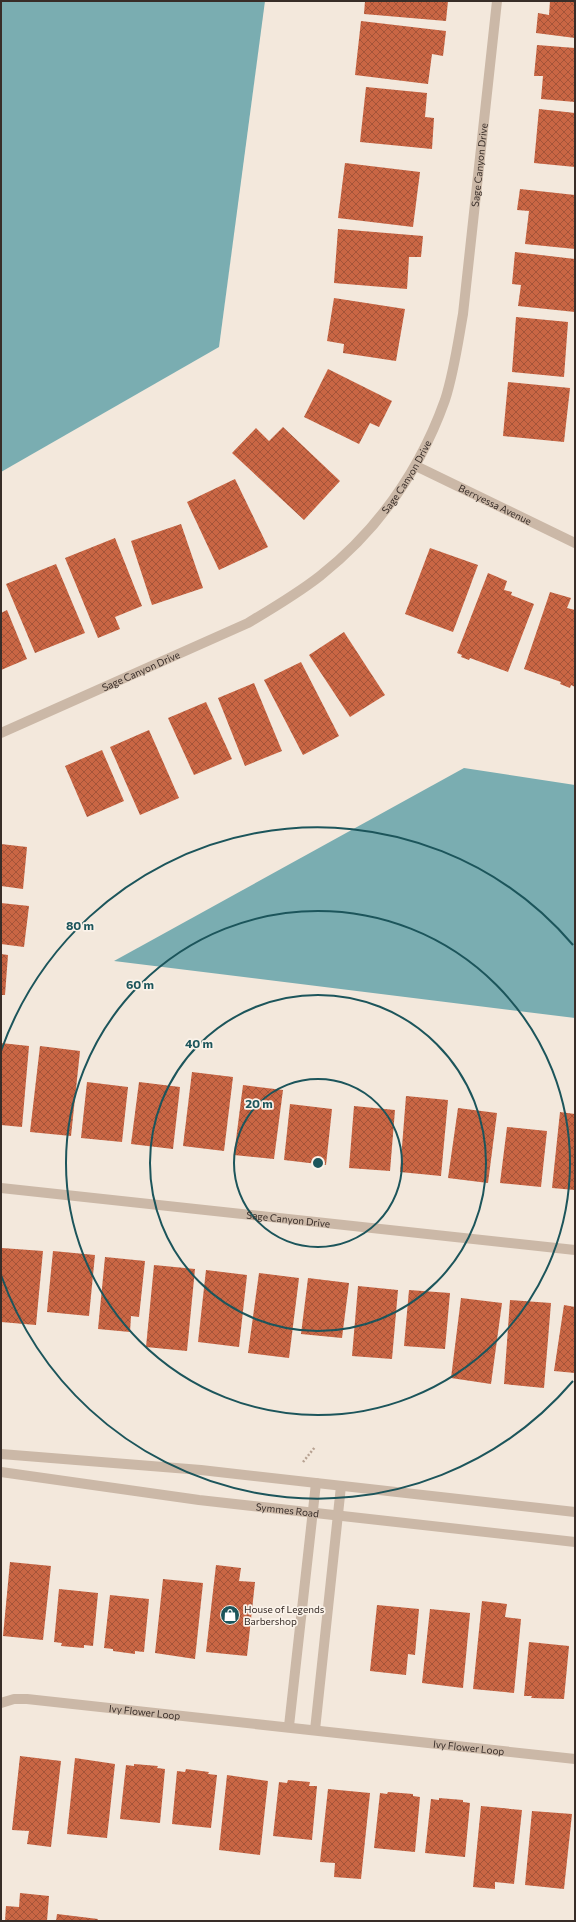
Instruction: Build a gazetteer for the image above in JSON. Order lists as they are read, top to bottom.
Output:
{
  "streets": {
    "street": [
      "Sage Canyon Drive",
      "Berryessa Avenue",
      "Symmes Road",
      "Ivy Flower Loop"
    ]
  },
  "crossings": [
    ["Sage Canyon Drive", "Berryessa Avenue"]
  ],
  "places": {
    "shop": ["House of Legends Barbershop"]
  },
  "rings": [
    "80 m",
    "60 m",
    "40 m",
    "20 m"
  ]
}
